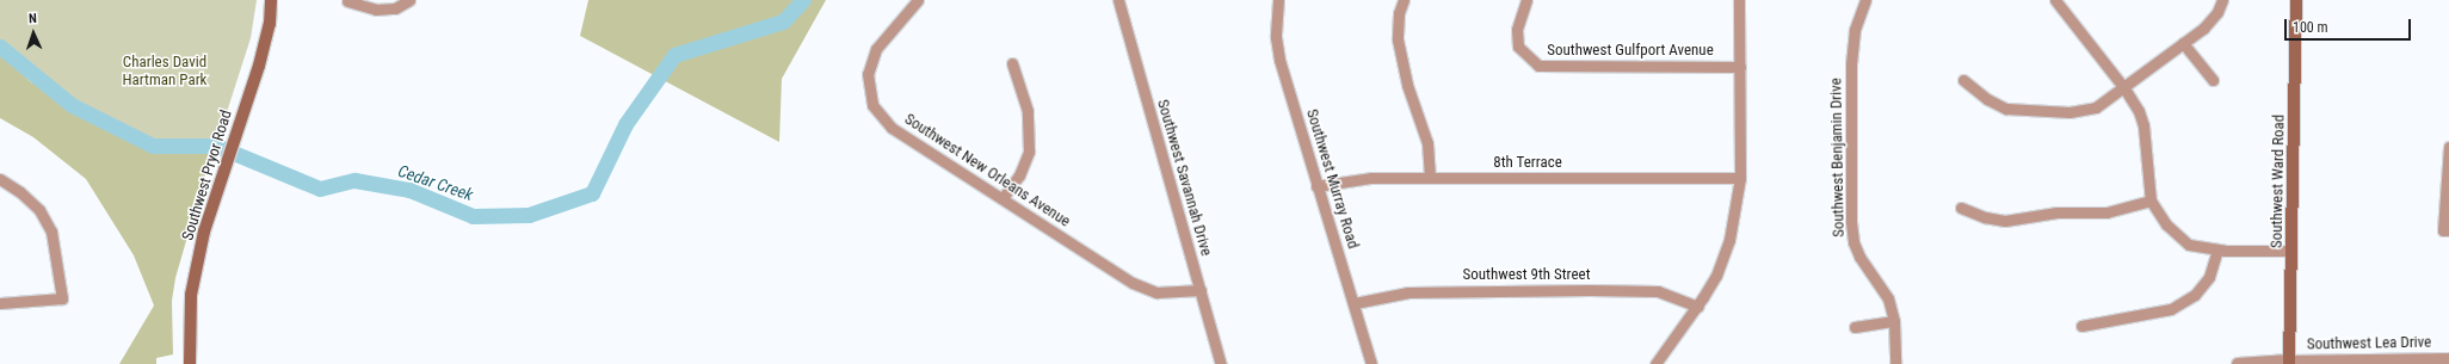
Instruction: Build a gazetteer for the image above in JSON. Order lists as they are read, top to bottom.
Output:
{
  "streets": {
    "main road": ["Southwest Pryor Road", "Southwest Ward Road"],
    "street": [
      "Southwest Gulfport Avenue",
      "Southwest Benjamin Drive",
      "8th Terrace",
      "Southwest New Orleans Avenue",
      "Southwest Savannah Drive",
      "Southwest Murray Road",
      "Southwest 9th Street",
      "Southwest Lea Drive"
    ]
  },
  "crossings": [
    ["8th Terrace", "Southwest Murray Road"],
    ["Southwest New Orleans Avenue", "Southwest Savannah Drive"],
    ["Southwest Murray Road", "Southwest 9th Street"],
    ["Southwest Ward Road", "Southwest Lea Drive"]
  ],
  "water": ["Cedar Creek"],
  "parks": ["Charles David Hartman Park"],
  "scale_bar": "100 m",
  "north": "top"
}
